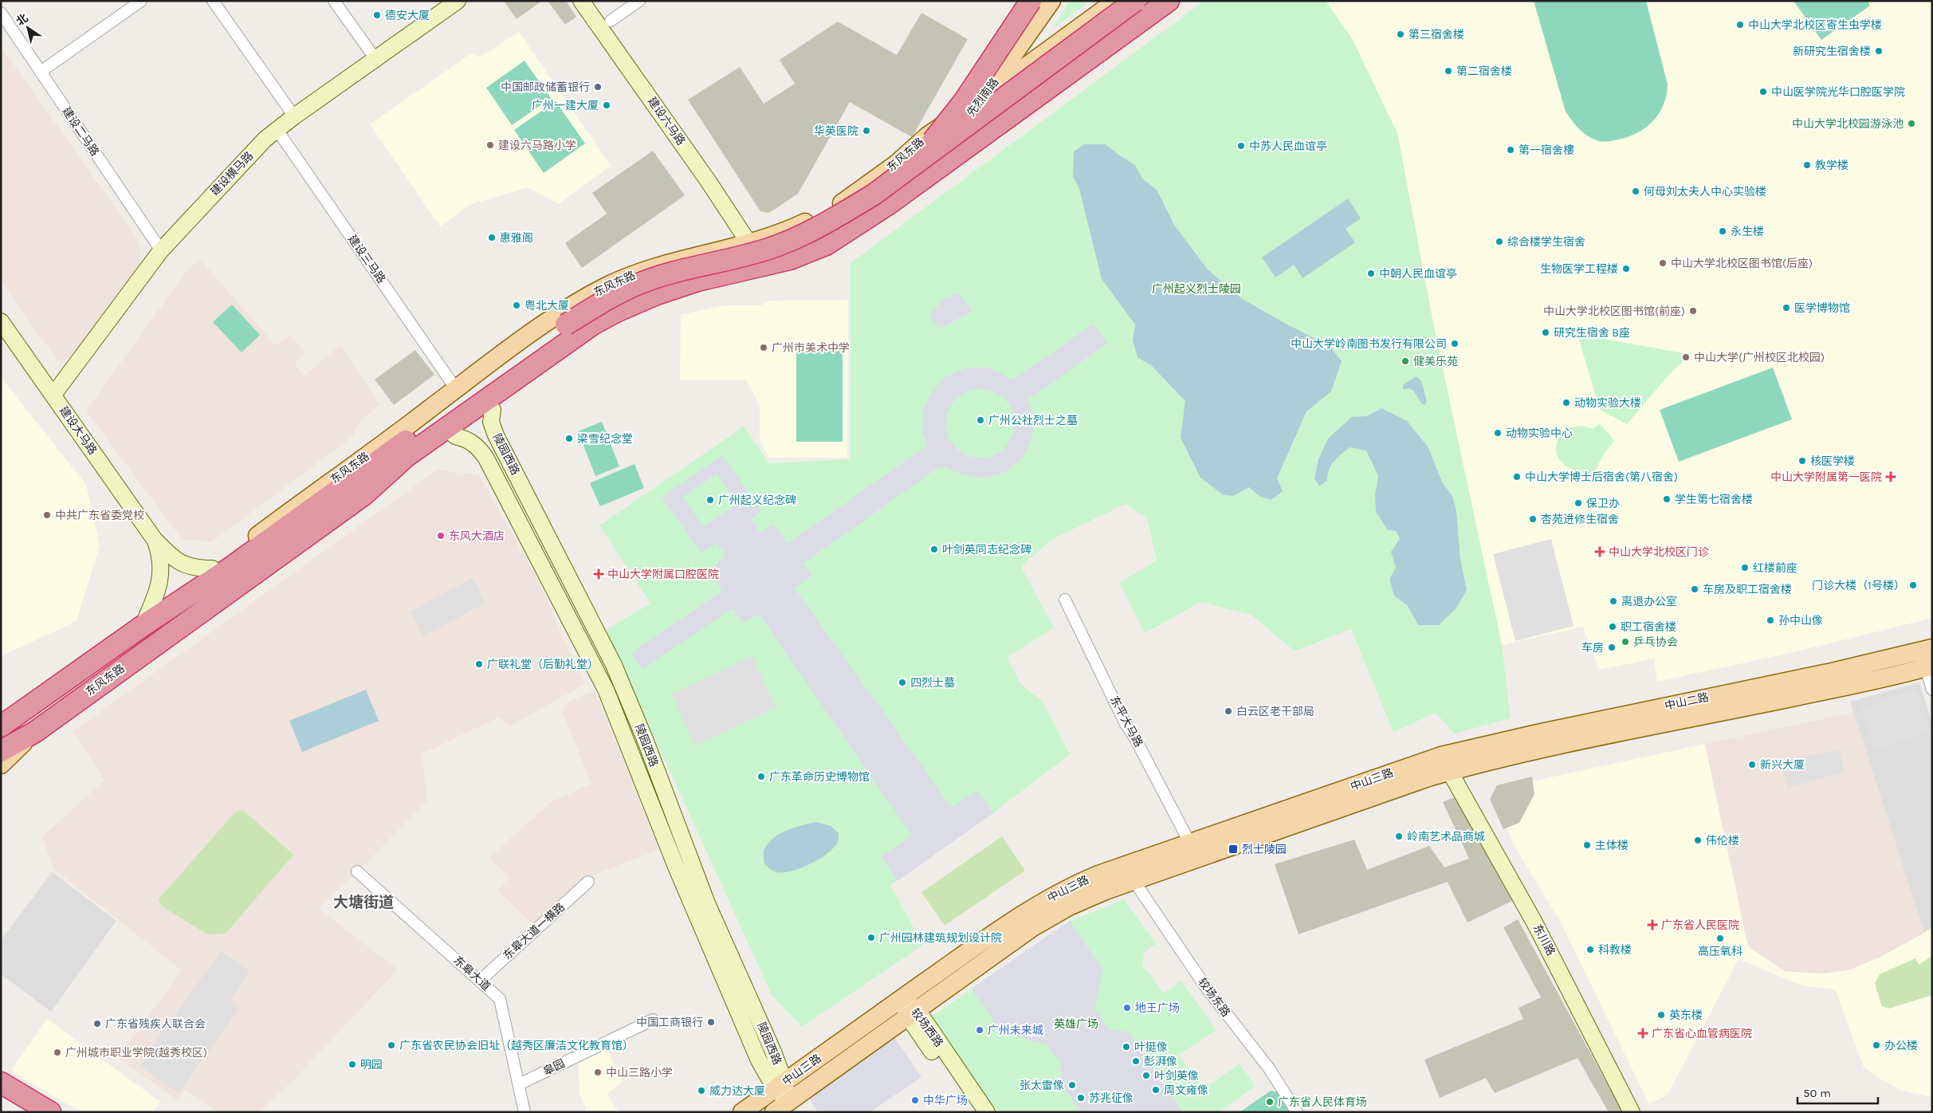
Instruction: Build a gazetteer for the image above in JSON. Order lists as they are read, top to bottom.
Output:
{
  "streets": {
    "highway": ["东风东路"],
    "main road": ["先烈南路", "中山二路", "中山三路"],
    "street": [
      "建设六马路",
      "建设二马路",
      "建设横马路",
      "建设三马路",
      "建设大马路",
      "陵园西路",
      "东平大马路",
      "东皋大道一横路",
      "东川路",
      "东皋大道",
      "较场东路",
      "较场西路",
      "皋园"
    ]
  },
  "crossings": [
    ["先烈南路", "东风东路"],
    ["建设六马路", "东风东路"],
    ["建设二马路", "建设横马路"],
    ["东风东路", "建设三马路"],
    ["东风东路", "陵园西路"],
    ["建设横马路", "建设三马路"],
    ["建设横马路", "建设大马路"],
    ["陵园西路", "中山三路"],
    ["中山二路", "中山三路"],
    ["中山二路", "东川路"],
    ["东平大马路", "中山三路"],
    ["中山三路", "东川路"],
    ["中山三路", "较场东路"],
    ["中山三路", "较场西路"],
    ["东皋大道一横路", "东皋大道"],
    ["东皋大道", "皋园"]
  ],
  "districts": ["大塘街道"],
  "parks": ["广州起义烈士陵园", "英雄广场"],
  "places": {
    "other": [
      "德安大厦",
      "中山大学北校区寄生虫学楼",
      "第三宿舍楼",
      "新研究生宿舍楼",
      "第二宿舍楼",
      "中国邮政储蓄银行",
      "中山医学院光华口腔医学院",
      "广州一建大厦",
      "中山大学北校园游泳池",
      "华英医院",
      "建设六马路小学",
      "中苏人民血谊亭",
      "第一宿舍樓",
      "教学楼",
      "何母刘太夫人中心实验楼",
      "永生楼",
      "惠雅阁",
      "综合楼学生宿舍",
      "中山大学北校区图书馆(后座)",
      "生物医学工程楼",
      "中朝人民血谊亭",
      "粤北大厦",
      "医学博物馆",
      "中山大学北校区图书馆(前座)",
      "研究生宿舍 B座",
      "中山大学岭南图书发行有限公司",
      "广州市美术中学",
      "中山大学(广州校区北校园)",
      "健美乐苑",
      "动物实验大楼",
      "广州公社烈士之墓",
      "动物实验中心",
      "梁雪纪念堂",
      "核医学楼",
      "中山大学博士后宿舍(第八宿舍)",
      "学生第七宿舍楼",
      "广州起义纪念碑",
      "保卫办",
      "中共广东省委党校",
      "杏苑进修生宿舍",
      "东风大酒店",
      "叶剑英同志纪念碑",
      "红楼前座",
      "门诊大楼（1号楼）",
      "车房及职工宿舍楼",
      "离退办公室",
      "孙中山像",
      "职工宿舍楼",
      "乒乓协会",
      "车房",
      "广联礼堂（后勤礼堂）",
      "四烈士墓",
      "白云区老干部局",
      "新兴大厦",
      "广东革命历史博物馆",
      "岭南艺术品商城",
      "伟伦楼",
      "主体楼",
      "广州园林建筑规划设计院",
      "高压氧科",
      "科教楼",
      "地王广场",
      "英东楼",
      "中国工商银行",
      "广东省残疾人联合会",
      "广州未来城",
      "广东省农民协会旧址（越秀区廉洁文化教育馆）",
      "办公楼",
      "叶挺像",
      "广州城市职业学院(越秀校区)",
      "彭湃像",
      "明园",
      "中山三路小学",
      "叶剑英像",
      "张太雷像",
      "周文雍像",
      "威力达大厦",
      "苏兆征像",
      "中华广场",
      "广东省人民体育场"
    ],
    "health": [
      "中山大学附属第一医院",
      "中山大学北校区门诊",
      "中山大学附属口腔医院",
      "广东省人民医院",
      "广东省心血管病医院"
    ],
    "transit": ["烈士陵园"]
  },
  "scale_bar": "50 m",
  "north": "top left"
}
